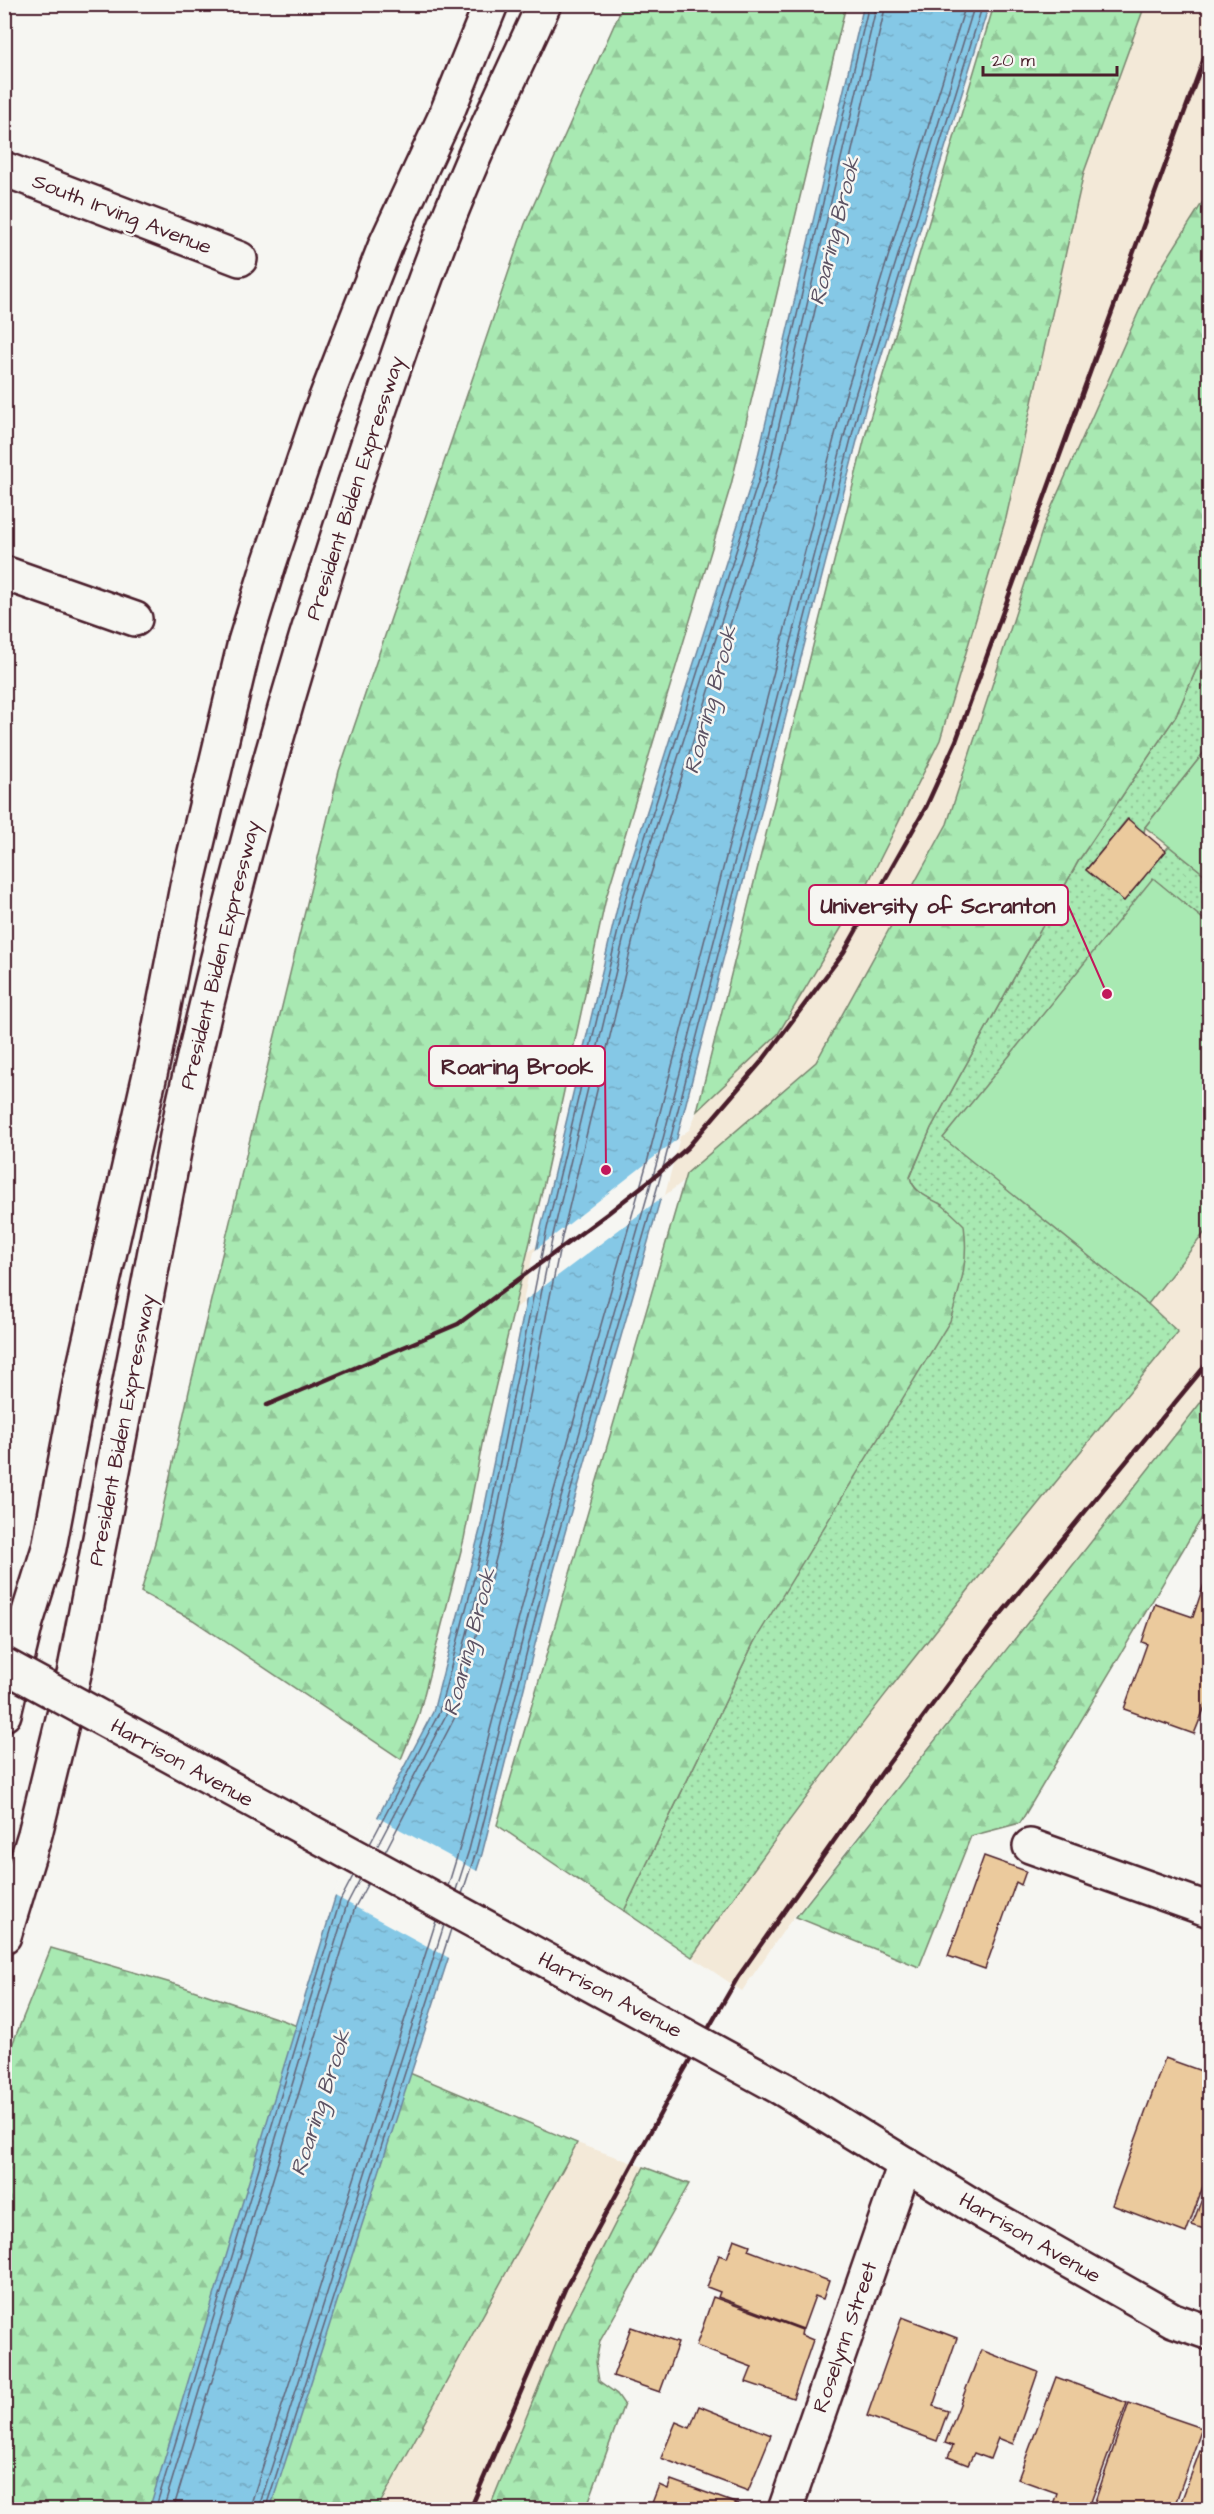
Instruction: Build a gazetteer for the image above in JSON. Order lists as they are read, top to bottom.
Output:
{
  "streets": {
    "main road": [
      "South Irving Avenue",
      "President Biden Expressway",
      "Harrison Avenue",
      "Roselynn Street"
    ]
  },
  "crossings": [
    ["Harrison Avenue", "Roselynn Street"]
  ],
  "water": ["Roaring Brook"],
  "places": ["University of Scranton", "Roaring Brook"],
  "scale_bar": "20 m"
}
